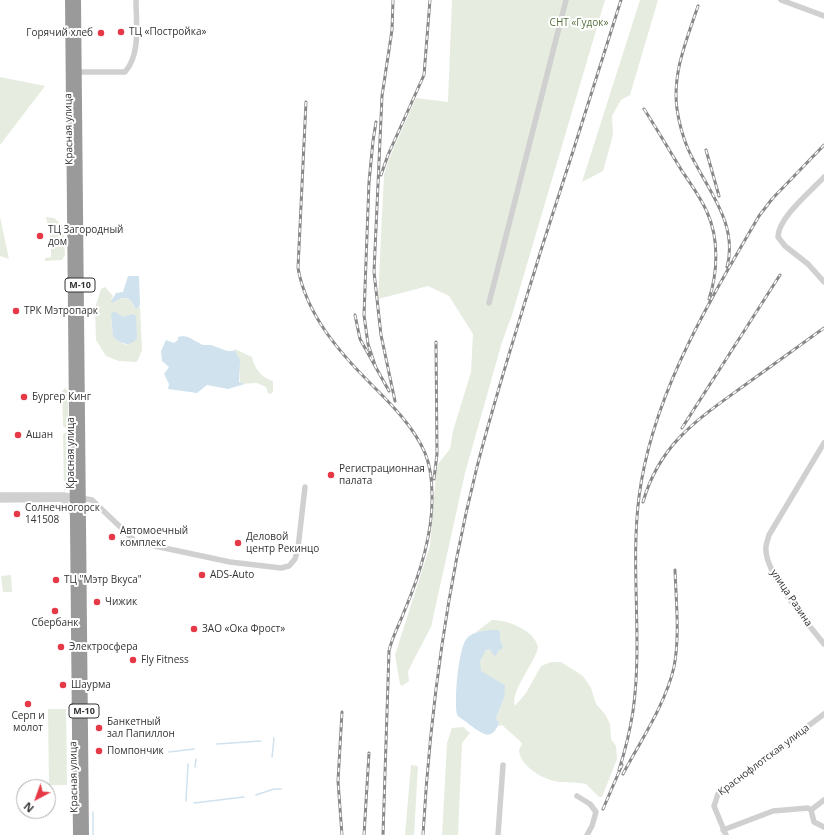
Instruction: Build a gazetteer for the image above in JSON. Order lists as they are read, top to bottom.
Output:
{
  "streets": {
    "highway": ["Красная улица", "М-10"],
    "street": ["улица Разина", "Краснофлотская улица"]
  },
  "crossings": [
    ["Красная улица", "М-10"]
  ],
  "parks": ["СНТ «Гудок»"],
  "places": [
    "ТЦ «Постройка»",
    "Горячий хлеб",
    "ТЦ Загородный дом",
    "ТРК Мэтропарк",
    "Бургер Кинг",
    "Ашан",
    "Регистрационная палата",
    "Солнечногорск 141508",
    "Автомоечный комплекс",
    "Деловой центр Рекинцо",
    "ADS-Auto",
    "ТЦ \"Мэтр Вкуса\"",
    "Чижик",
    "Сбербанк",
    "ЗАО «Ока Фрост»",
    "Электросфера",
    "Fly Fitness",
    "Шаурма",
    "Серп и молот",
    "Банкетный зал Папиллон",
    "Помпончик"
  ],
  "north": "bottom left"
}
